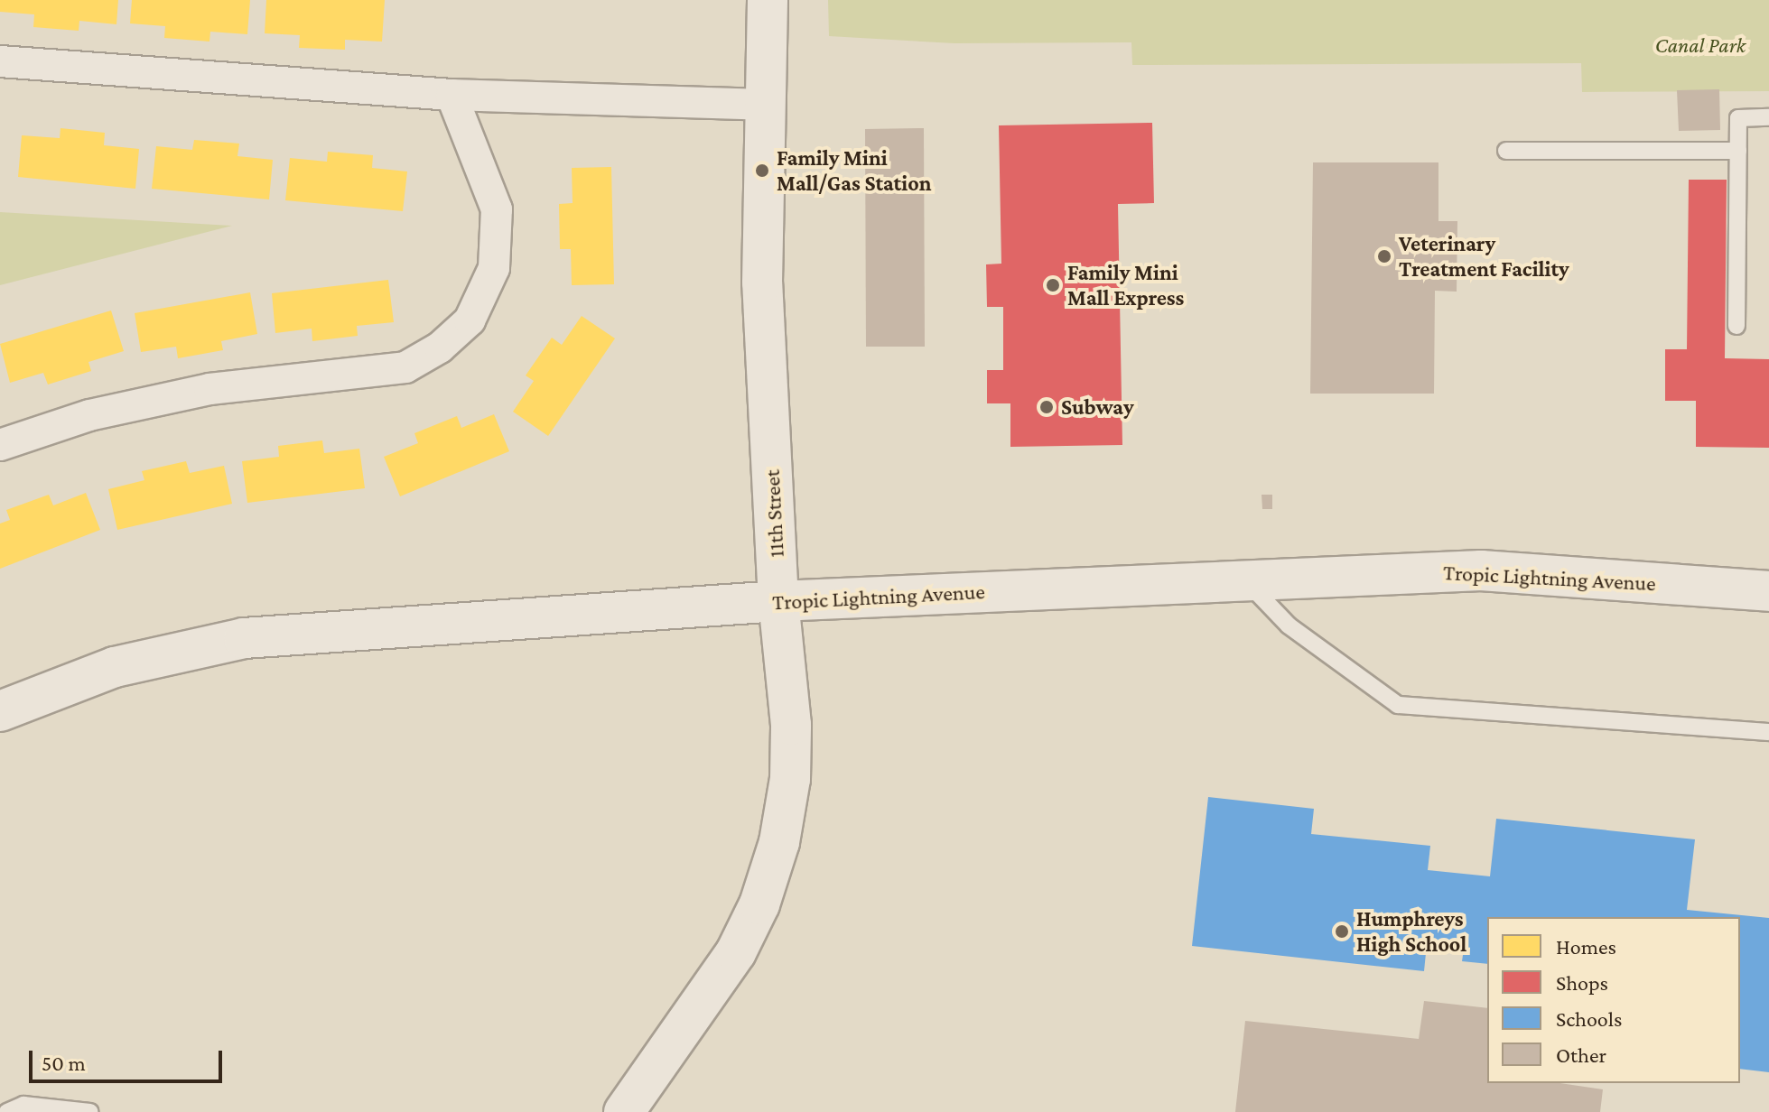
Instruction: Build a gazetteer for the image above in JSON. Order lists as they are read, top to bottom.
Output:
{
  "streets": {
    "main road": ["11th Street", "Tropic Lightning Avenue"]
  },
  "crossings": [
    ["11th Street", "Tropic Lightning Avenue"]
  ],
  "parks": ["Canal Park"],
  "places": [
    "Family Mini Mall/Gas Station",
    "Veterinary Treatment Facility",
    "Family Mini Mall Express",
    "Subway",
    "Humphreys High School"
  ],
  "legend": [
    "Homes",
    "Shops",
    "Schools",
    "Other"
  ],
  "scale_bar": "50 m"
}
